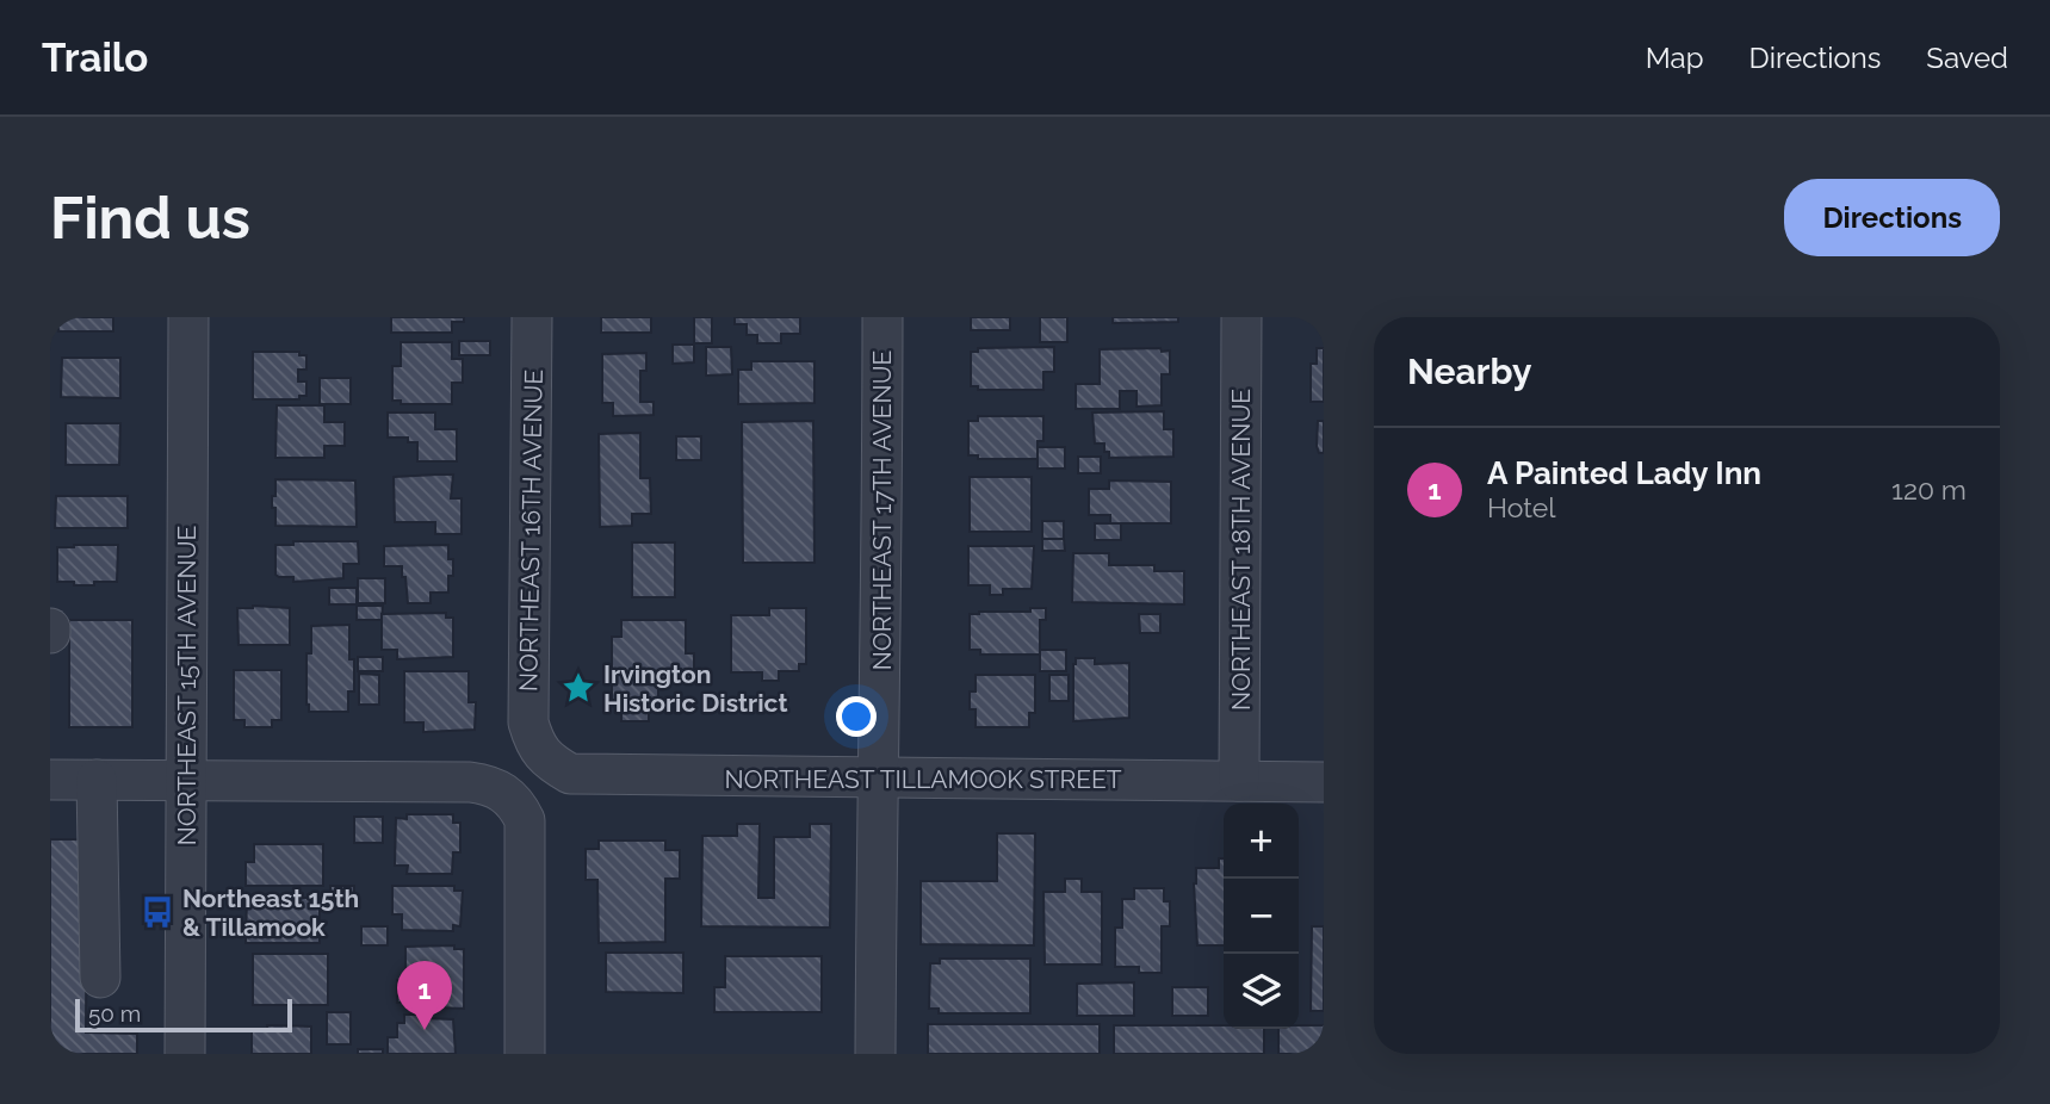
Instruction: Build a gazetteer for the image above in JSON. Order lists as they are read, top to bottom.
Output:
{
  "streets": {
    "street": [
      "NORTHEAST 17TH AVENUE",
      "NORTHEAST 16TH AVENUE",
      "NORTHEAST 18TH AVENUE",
      "NORTHEAST 15TH AVENUE",
      "NORTHEAST TILLAMOOK STREET"
    ]
  },
  "crossings": [
    ["NORTHEAST 17TH AVENUE", "NORTHEAST TILLAMOOK STREET"],
    ["NORTHEAST 16TH AVENUE", "NORTHEAST TILLAMOOK STREET"],
    ["NORTHEAST 18TH AVENUE", "NORTHEAST TILLAMOOK STREET"]
  ],
  "places": {
    "place": ["Irvington Historic District"],
    "bus stop": ["Northeast 15th & Tillamook"]
  },
  "scale_bar": "50 m",
  "page": {
    "header": "Trailo",
    "nav": ["Map", "Directions", "Saved"],
    "buttons": "Directions",
    "title": "Find us",
    "heading": "Nearby",
    "list": [
      {
        "mark": "1",
        "name": "A Painted Lady Inn",
        "note": "Hotel",
        "value": "120 m"
      }
    ],
    "map_buttons": ["+", "−"],
    "pins": "1",
    "scale": "50 m"
  }
}
